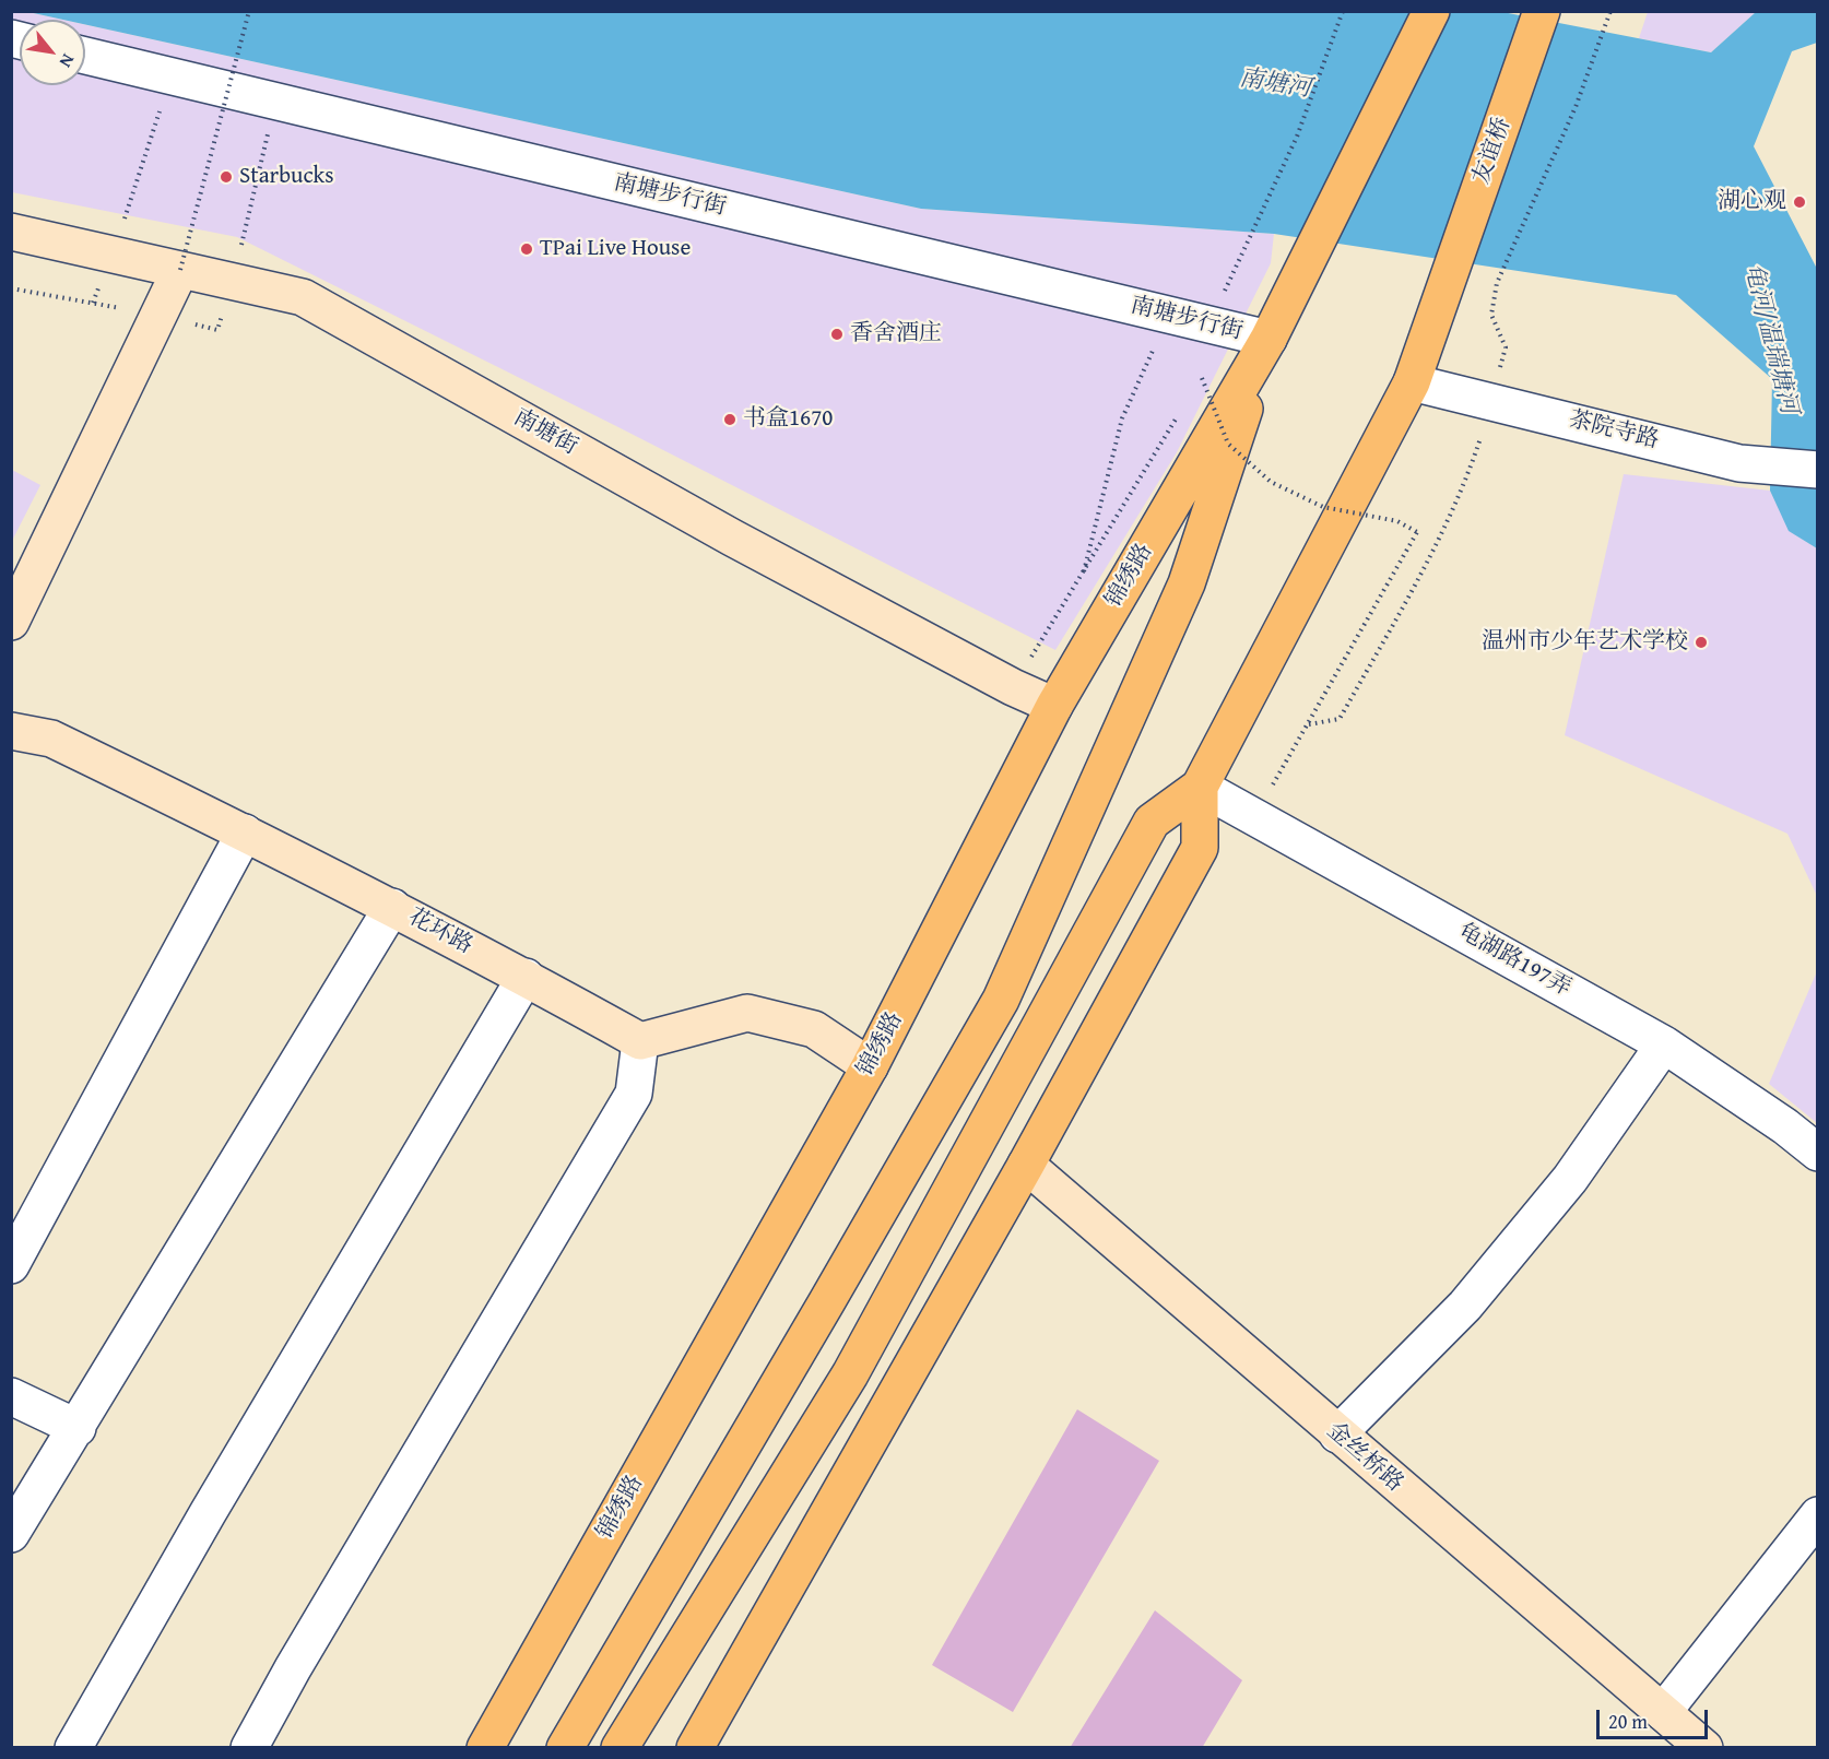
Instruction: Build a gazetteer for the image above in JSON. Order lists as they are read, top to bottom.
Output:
{
  "streets": {
    "main road": ["友谊桥", "锦绣路"],
    "street": [
      "南塘步行街",
      "茶院寺路",
      "南塘街",
      "花环路",
      "龟湖路197弄",
      "金丝桥路"
    ]
  },
  "crossings": [
    ["友谊桥", "茶院寺路"],
    ["南塘步行街", "锦绣路"],
    ["南塘街", "锦绣路"]
  ],
  "water": ["南塘河", "龟河/温瑞塘河"],
  "places": [
    "Starbucks",
    "湖心观",
    "TPai Live House",
    "香舍酒庄",
    "书盒1670",
    "温州市少年艺术学校"
  ],
  "scale_bar": "20 m",
  "north": "bottom right"
}
